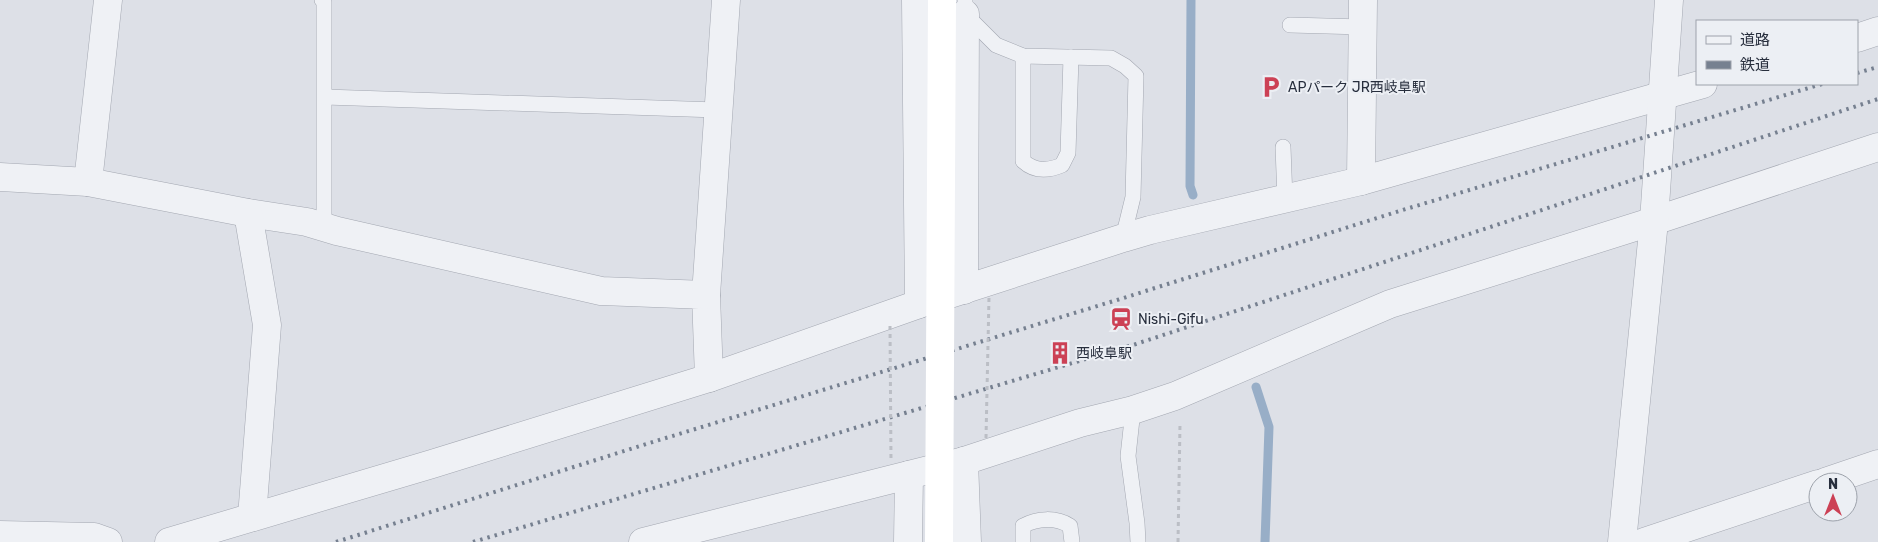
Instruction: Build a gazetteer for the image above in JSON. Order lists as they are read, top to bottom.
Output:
{
  "places": {
    "parking": ["APパーク JR西岐阜駅"],
    "station": ["Nishi-Gifu"],
    "building": ["西岐阜駅"]
  },
  "legend": ["道路", "鉄道"],
  "north": "top"
}
